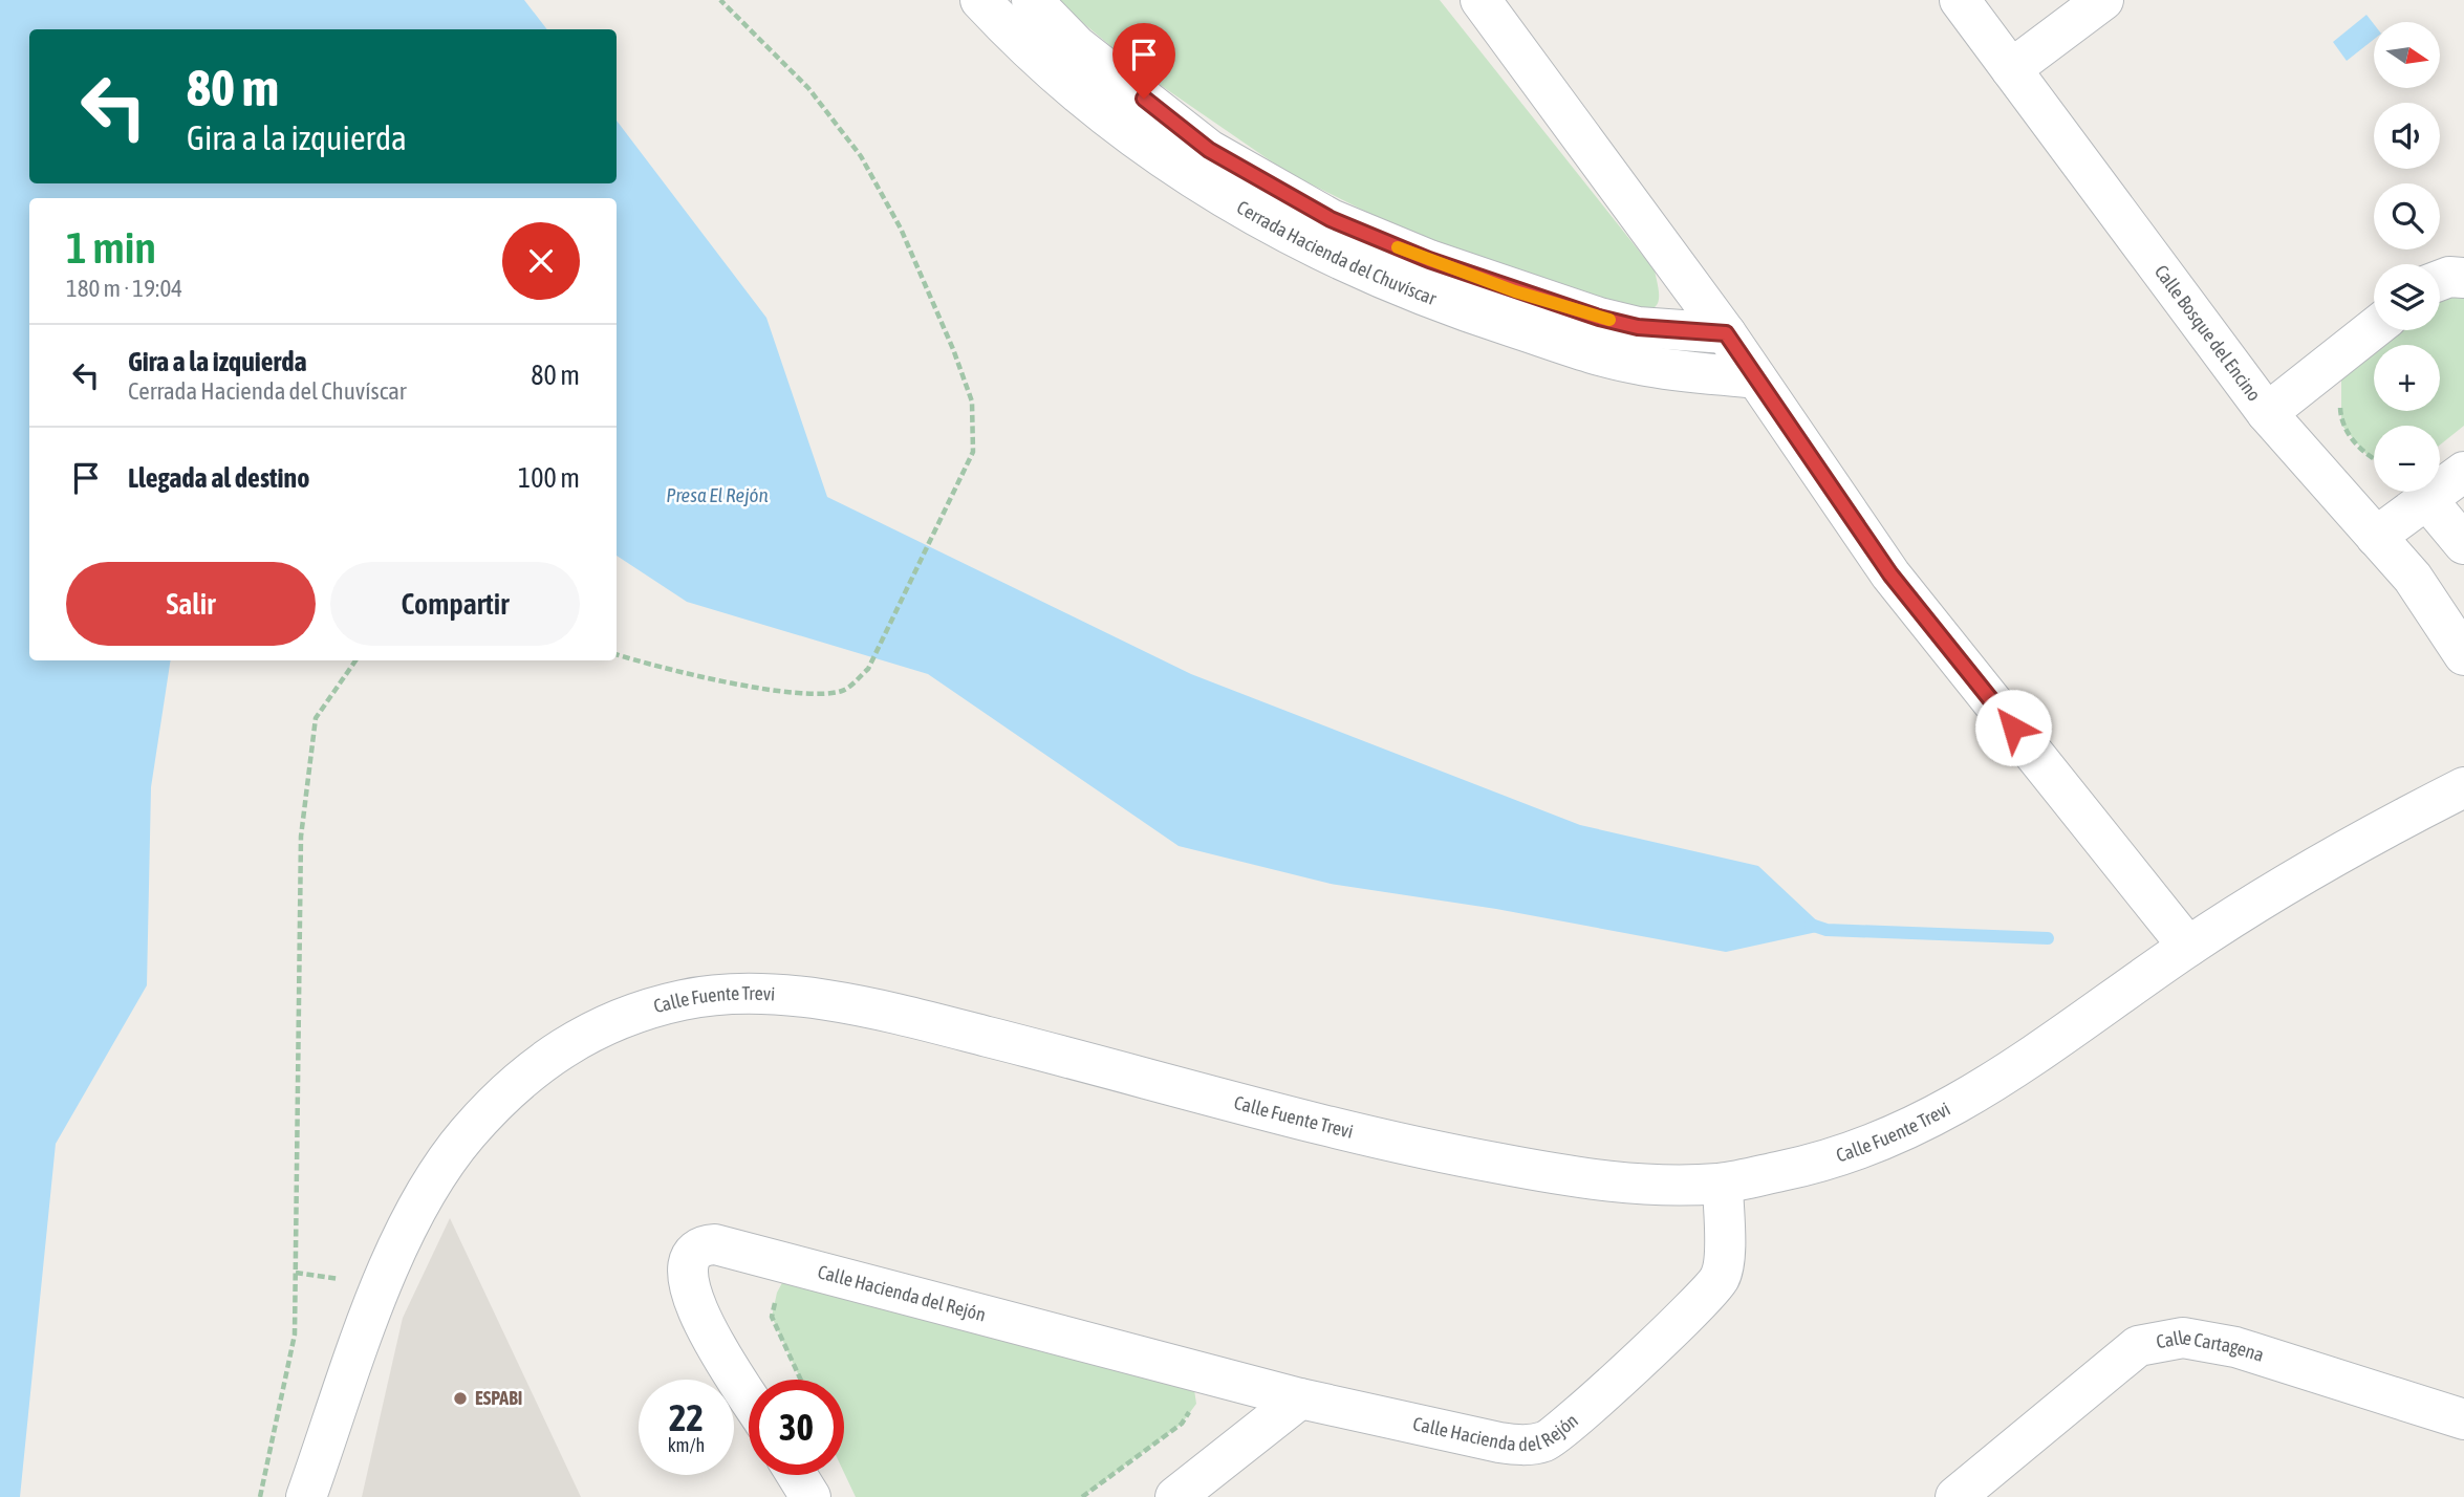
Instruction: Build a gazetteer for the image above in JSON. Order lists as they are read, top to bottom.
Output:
{
  "streets": {
    "street": [
      "Cerrada Hacienda del Chuvíscar",
      "Calle Bosque del Encino",
      "Calle Fuente Trevi",
      "Calle Hacienda del Rejón",
      "Calle Cartagena"
    ]
  },
  "crossings": [
    ["Calle Fuente Trevi", "Calle Hacienda del Rejón"]
  ],
  "water": ["Presa El Rejón"],
  "places": ["ESPABI"],
  "north": "right",
  "page": {
    "map_buttons": ["+", "−"],
    "turn": ["80 m", "Gira a la izquierda"],
    "heading": ["1 min", "180 m · 19:04"],
    "list": [
      {
        "name": "Gira a la izquierda",
        "note": "Cerrada Hacienda del Chuvíscar",
        "value": "80 m"
      },
      {
        "name": "Llegada al destino",
        "value": "100 m"
      }
    ],
    "buttons": ["Salir", "Compartir"],
    "speed": "22 km/h",
    "limit": "30"
  }
}
